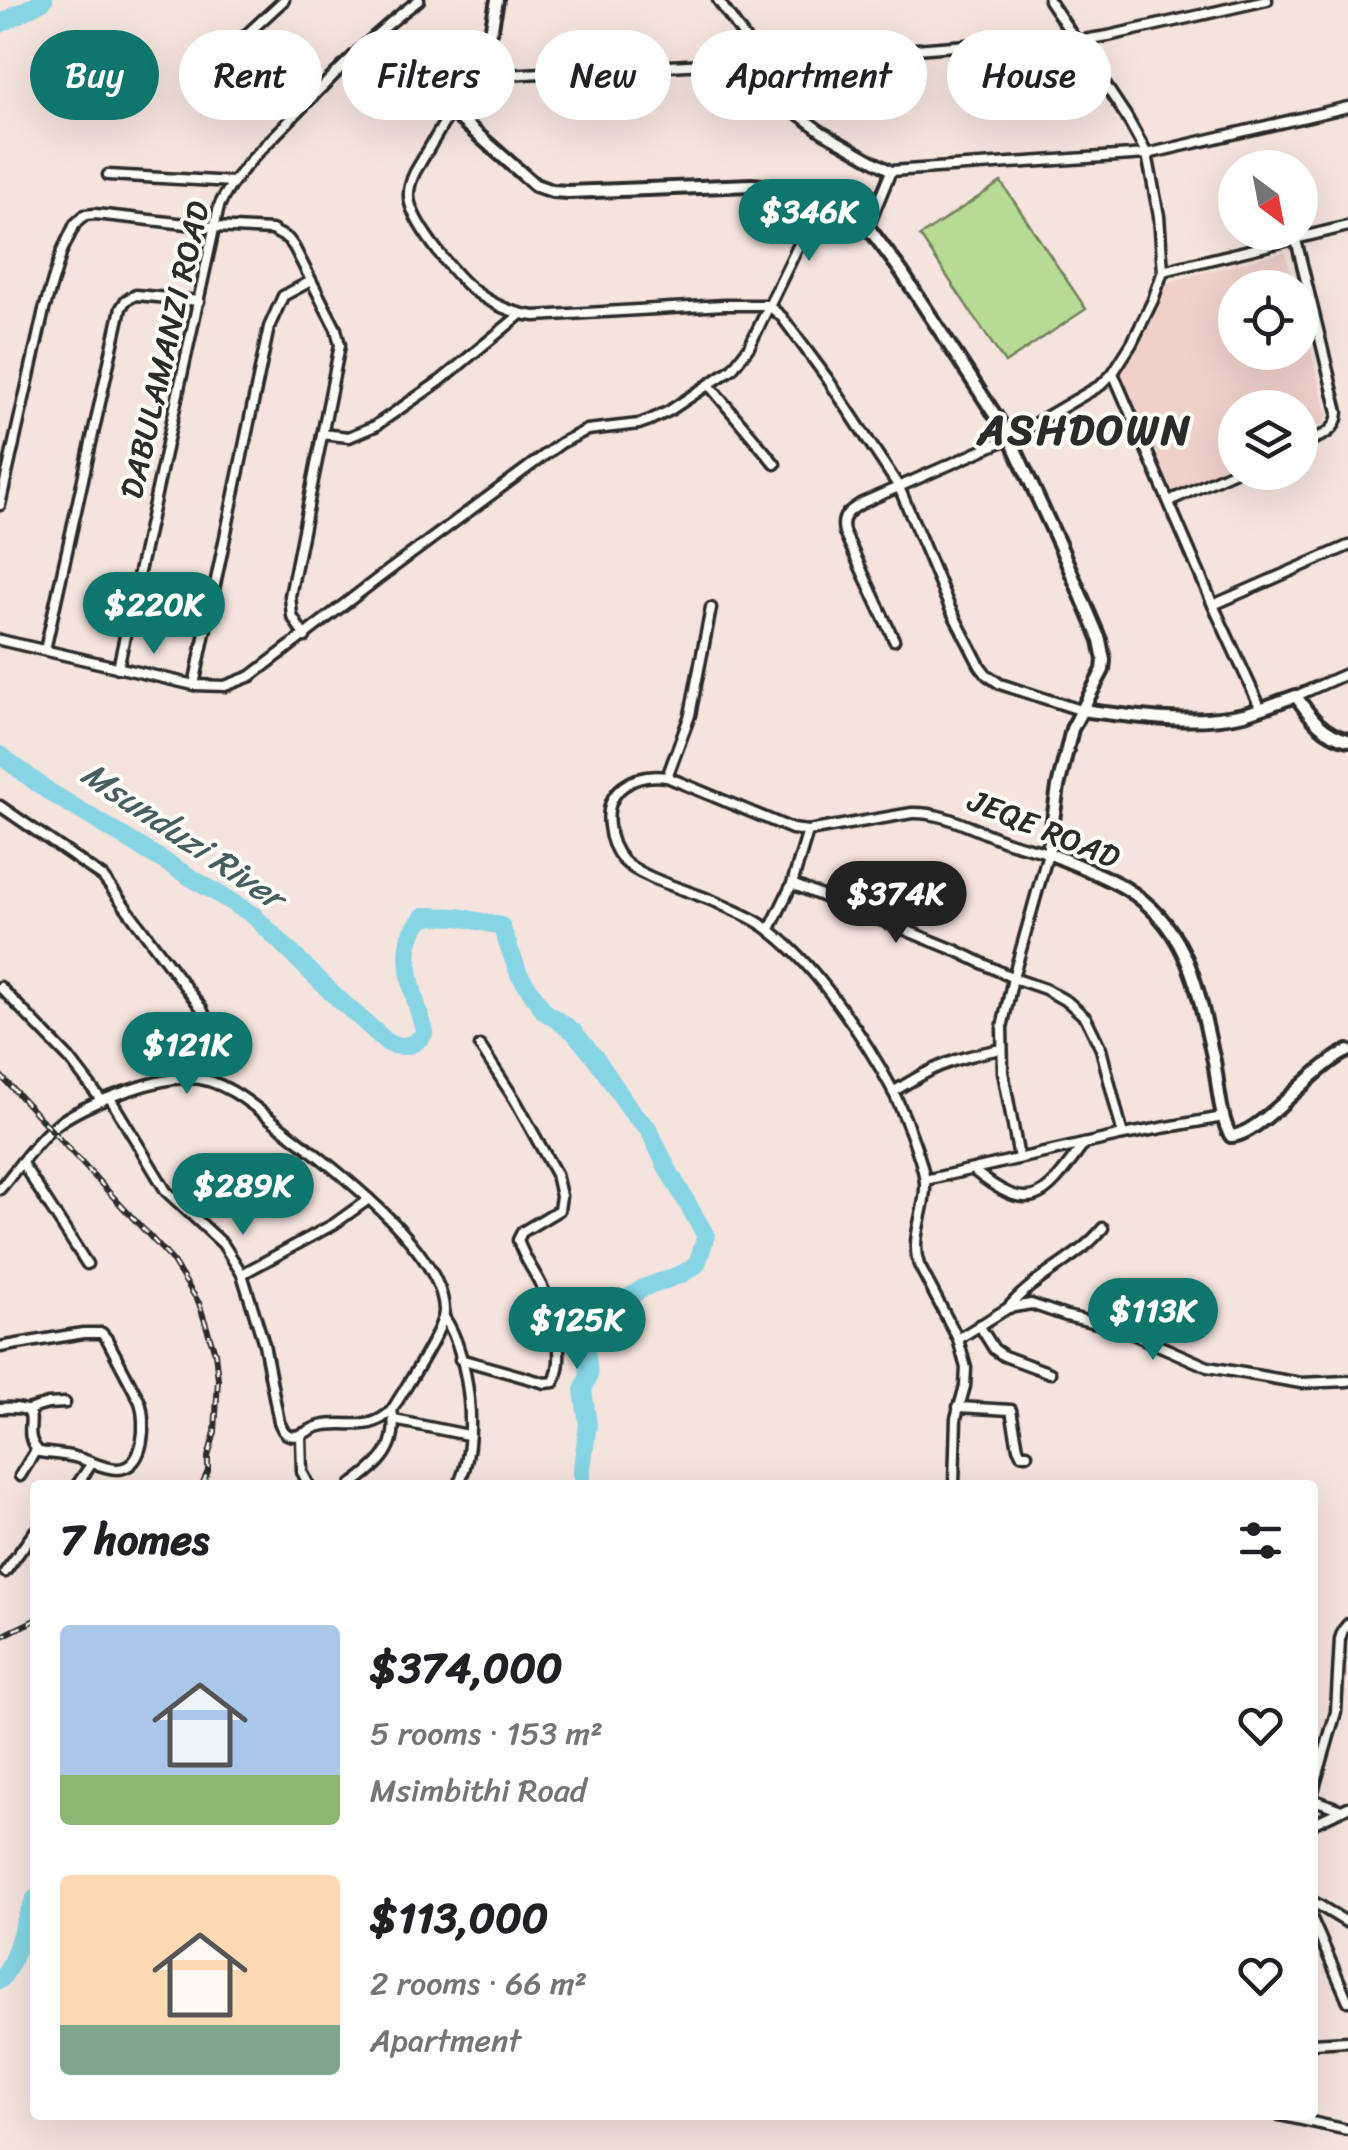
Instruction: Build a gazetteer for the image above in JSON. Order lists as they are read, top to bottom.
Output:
{
  "streets": {
    "street": ["DABULAMANZI ROAD", "JEQE ROAD"]
  },
  "districts": ["ASHDOWN"],
  "water": ["Msunduzi River"],
  "north": "bottom right",
  "page": {
    "chip": [
      "Buy",
      "Rent",
      "Filters",
      "New",
      "Apartment",
      "House"
    ],
    "price": [
      "$346K",
      "$220K",
      "$374K",
      "$121K",
      "$289K",
      "$113K",
      "$125K"
    ],
    "heading": "7 homes",
    "list": [
      {
        "name": "$374,000",
        "note": "5 rooms · 153 m² · Msimbithi Road"
      },
      {
        "name": "$113,000",
        "note": "2 rooms · 66 m² · Apartment"
      }
    ]
  }
}
